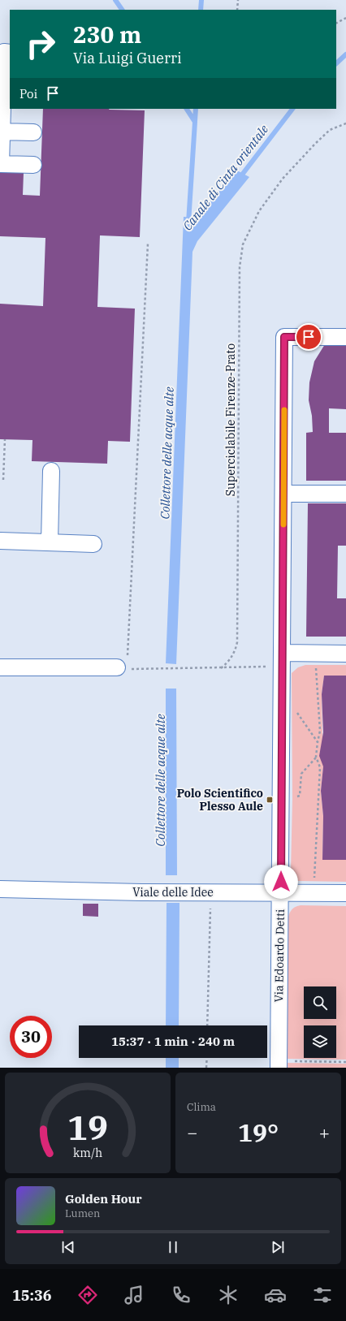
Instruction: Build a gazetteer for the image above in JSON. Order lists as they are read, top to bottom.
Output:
{
  "streets": {
    "street": ["Viale delle Idee", "Via Edoardo Detti"],
    "path": ["Superciclabile Firenze-Prato"]
  },
  "crossings": [
    ["Viale delle Idee", "Via Edoardo Detti"]
  ],
  "water": ["Canale di Cinta orientale", "Collettore delle acque alte"],
  "places": {
    "transit": ["Polo Scientifico Plesso Aule"]
  },
  "page": {
    "turn": ["230 m", "Via Luigi Guerri"],
    "then": "Poi",
    "limit": "30",
    "trip": "15:37 · 1 min · 240 m",
    "tile": "Clima",
    "heat": ["−", "19°", "+"],
    "song": ["Golden Hour", "Lumen"],
    "tabs": "15:36",
    "gauge": ["19", "km/h"]
  }
}
